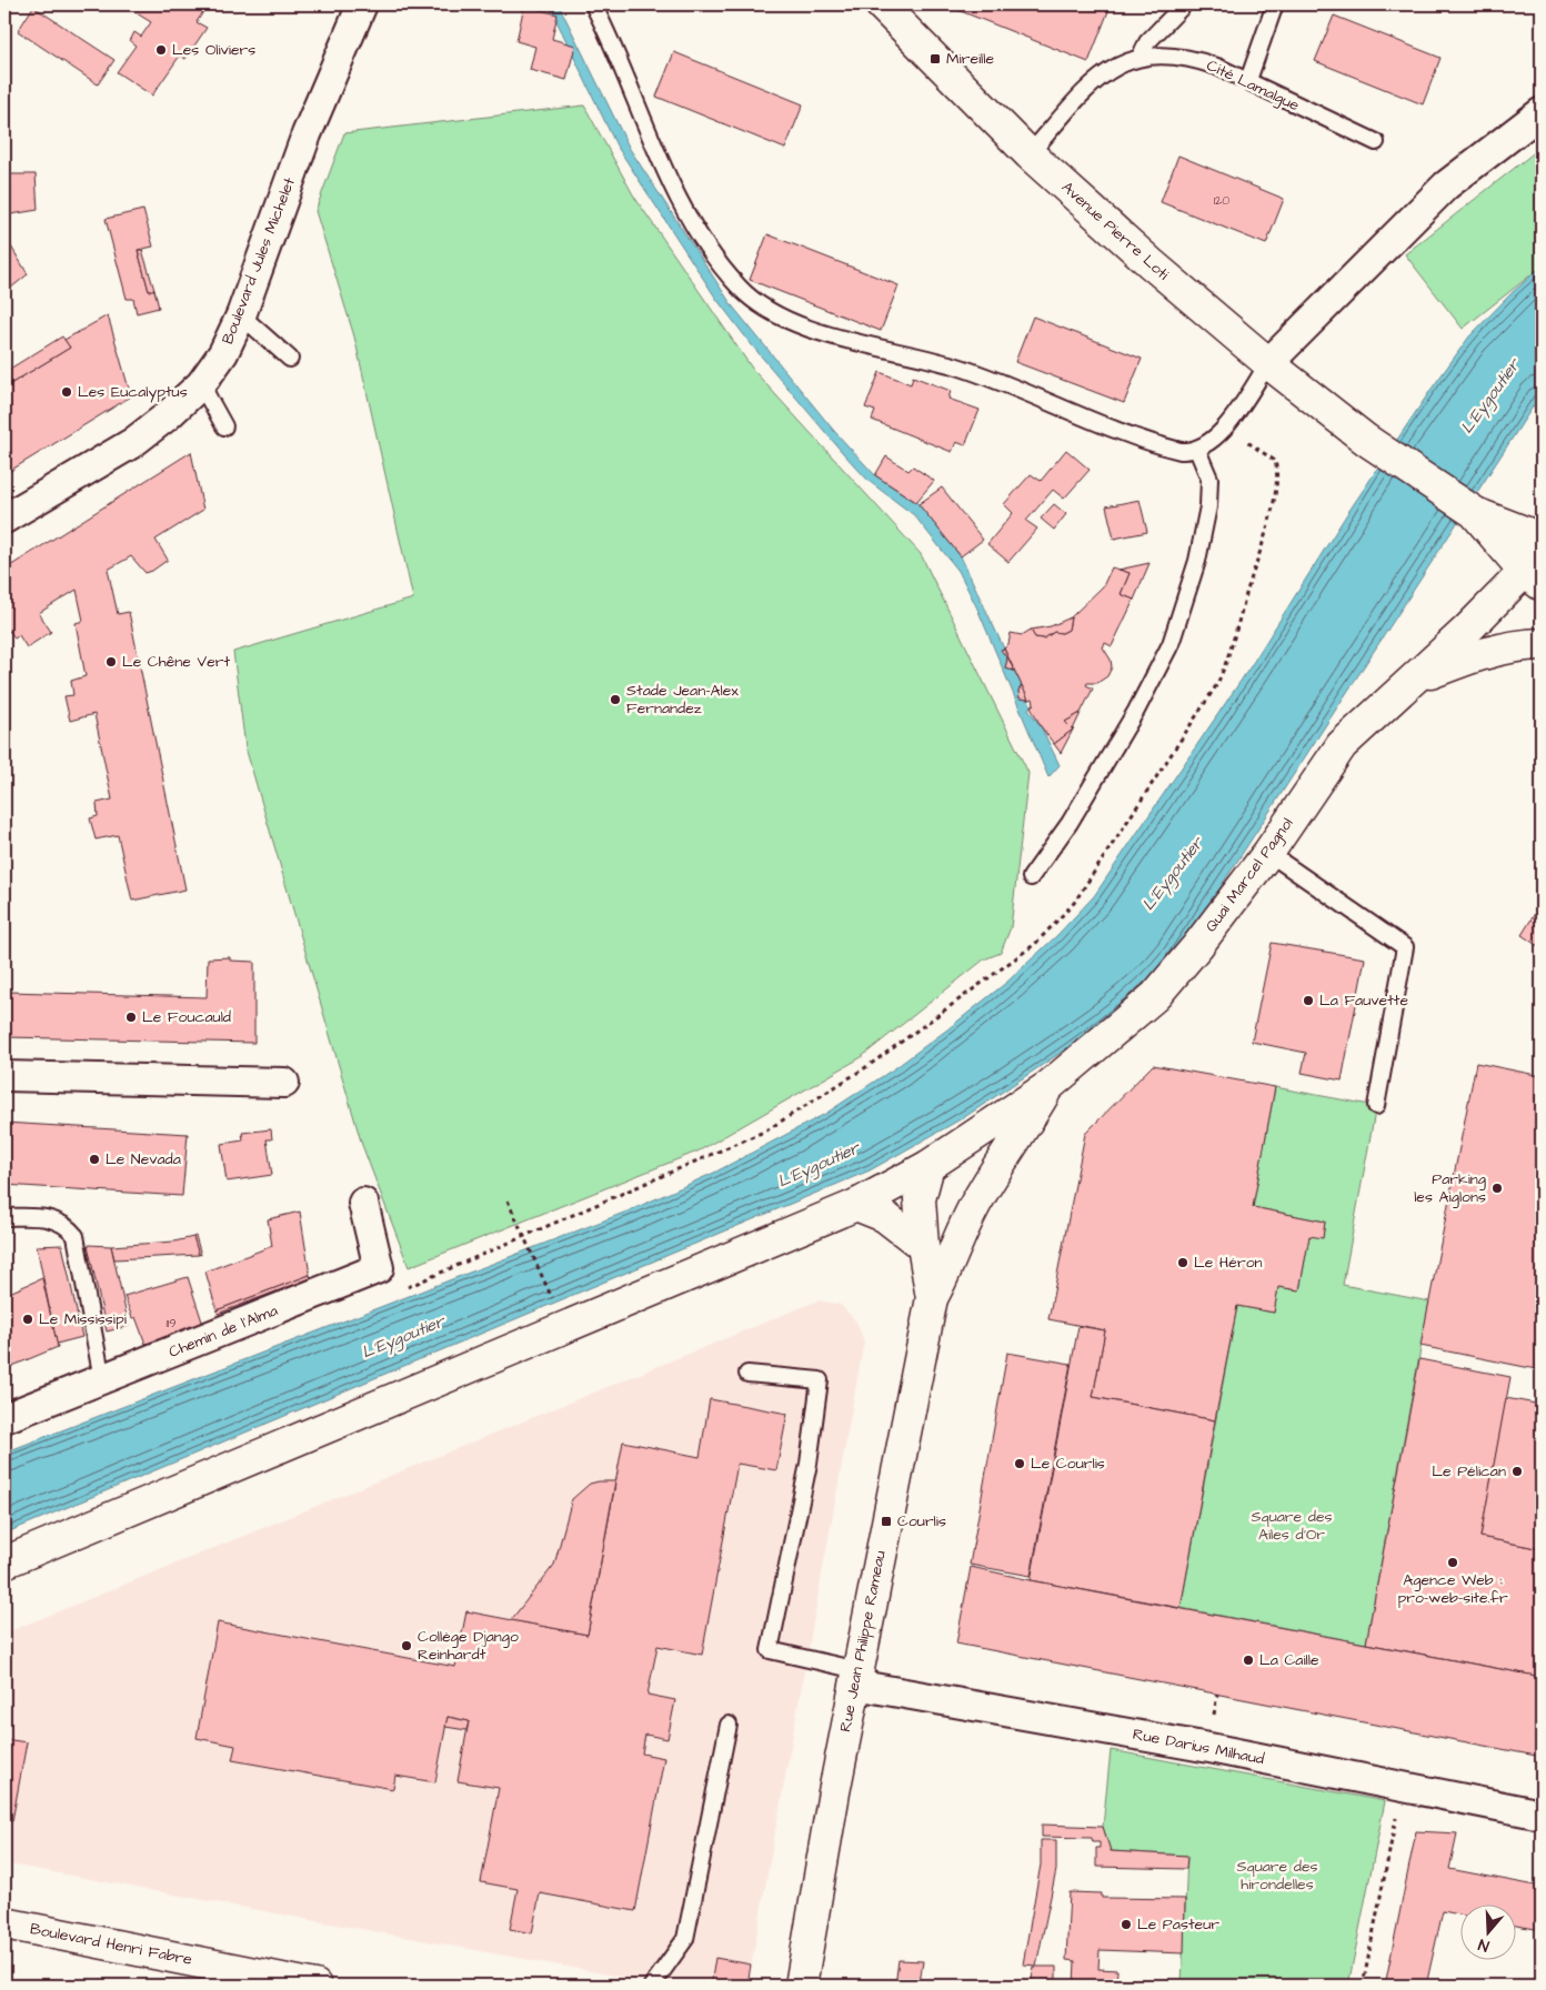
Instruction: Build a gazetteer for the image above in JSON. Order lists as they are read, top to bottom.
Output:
{
  "streets": {
    "street": [
      "Avenue Pierre Loti",
      "Boulevard Jules Michelet",
      "Quai Marcel Pagnol",
      "Chemin de l'Alma",
      "Rue Jean Philippe Rameau",
      "Rue Darius Milhaud",
      "Boulevard Henri Fabre"
    ],
    "lane": ["Cité Lamalgue"]
  },
  "crossings": [
    ["Cité Lamalgue", "Avenue Pierre Loti"],
    ["Quai Marcel Pagnol", "Rue Jean Philippe Rameau"],
    ["Rue Jean Philippe Rameau", "Rue Darius Milhaud"]
  ],
  "water": ["L'Eygoutier"],
  "parks": ["Square des Ailes d'Or", "Square des hirondelles"],
  "places": {
    "other": [
      "Les Oliviers",
      "Les Eucalyptus",
      "Le Chêne Vert",
      "Stade Jean-Alex Fernandez",
      "La Fauvette",
      "Le Foucauld",
      "Le Nevada",
      "Parking les Aiglons",
      "Le Héron",
      "Le Mississipi",
      "Le Courlis",
      "Le Pélican",
      "Agence Web : pro-web-site.fr",
      "Collège Django Reinhardt",
      "La Caille",
      "Le Pasteur"
    ],
    "transit": ["Mireille", "Courlis"]
  },
  "house_numbers": ["120", "119"],
  "north": "bottom"
}
